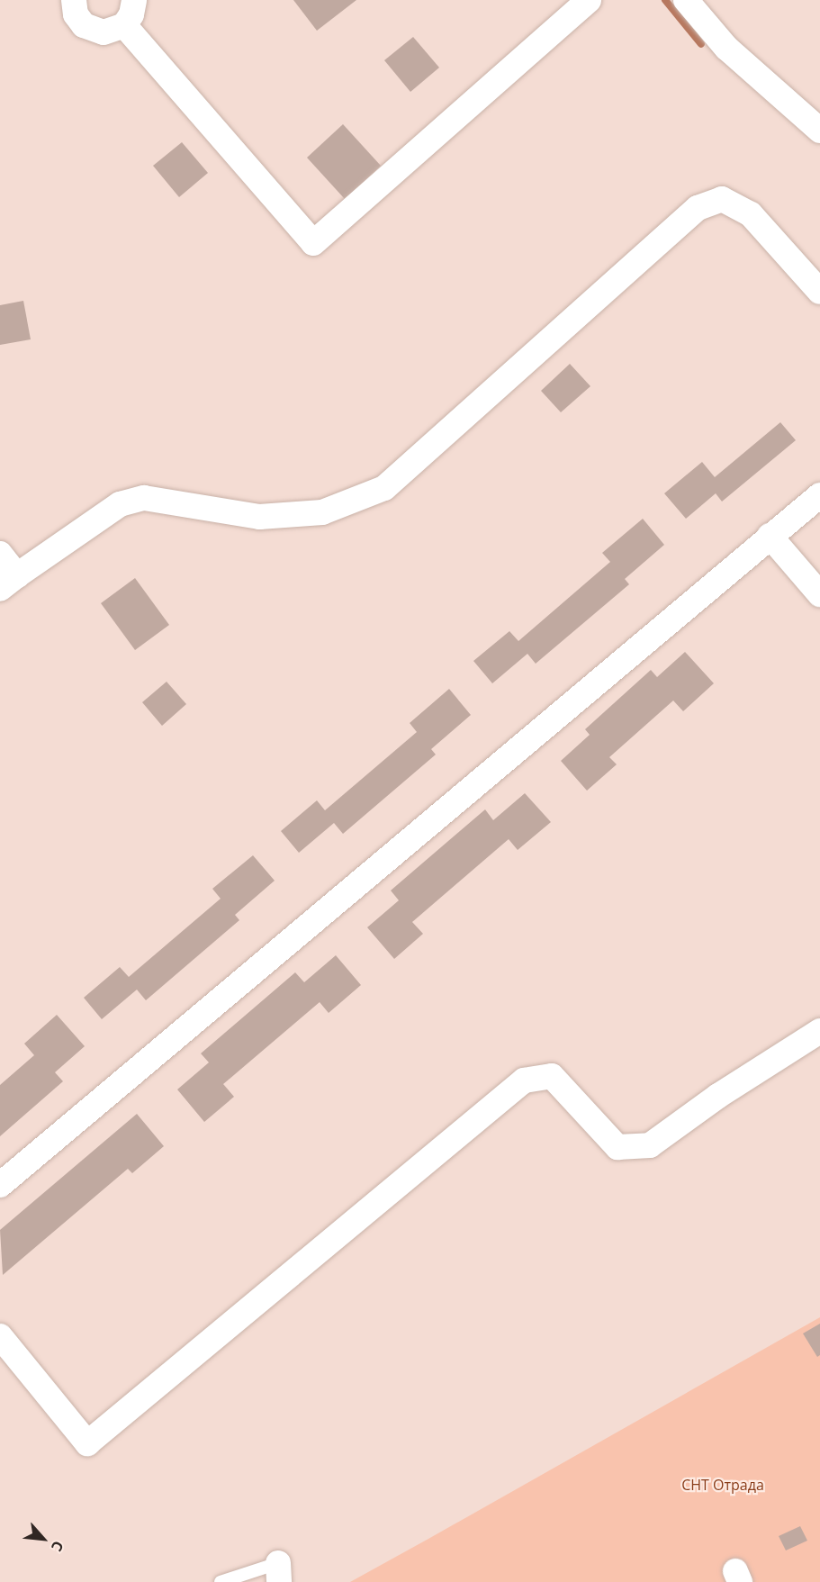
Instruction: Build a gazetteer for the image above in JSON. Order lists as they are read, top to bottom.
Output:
{
  "parks": ["СНТ Отрада"],
  "north": "bottom right"
}
